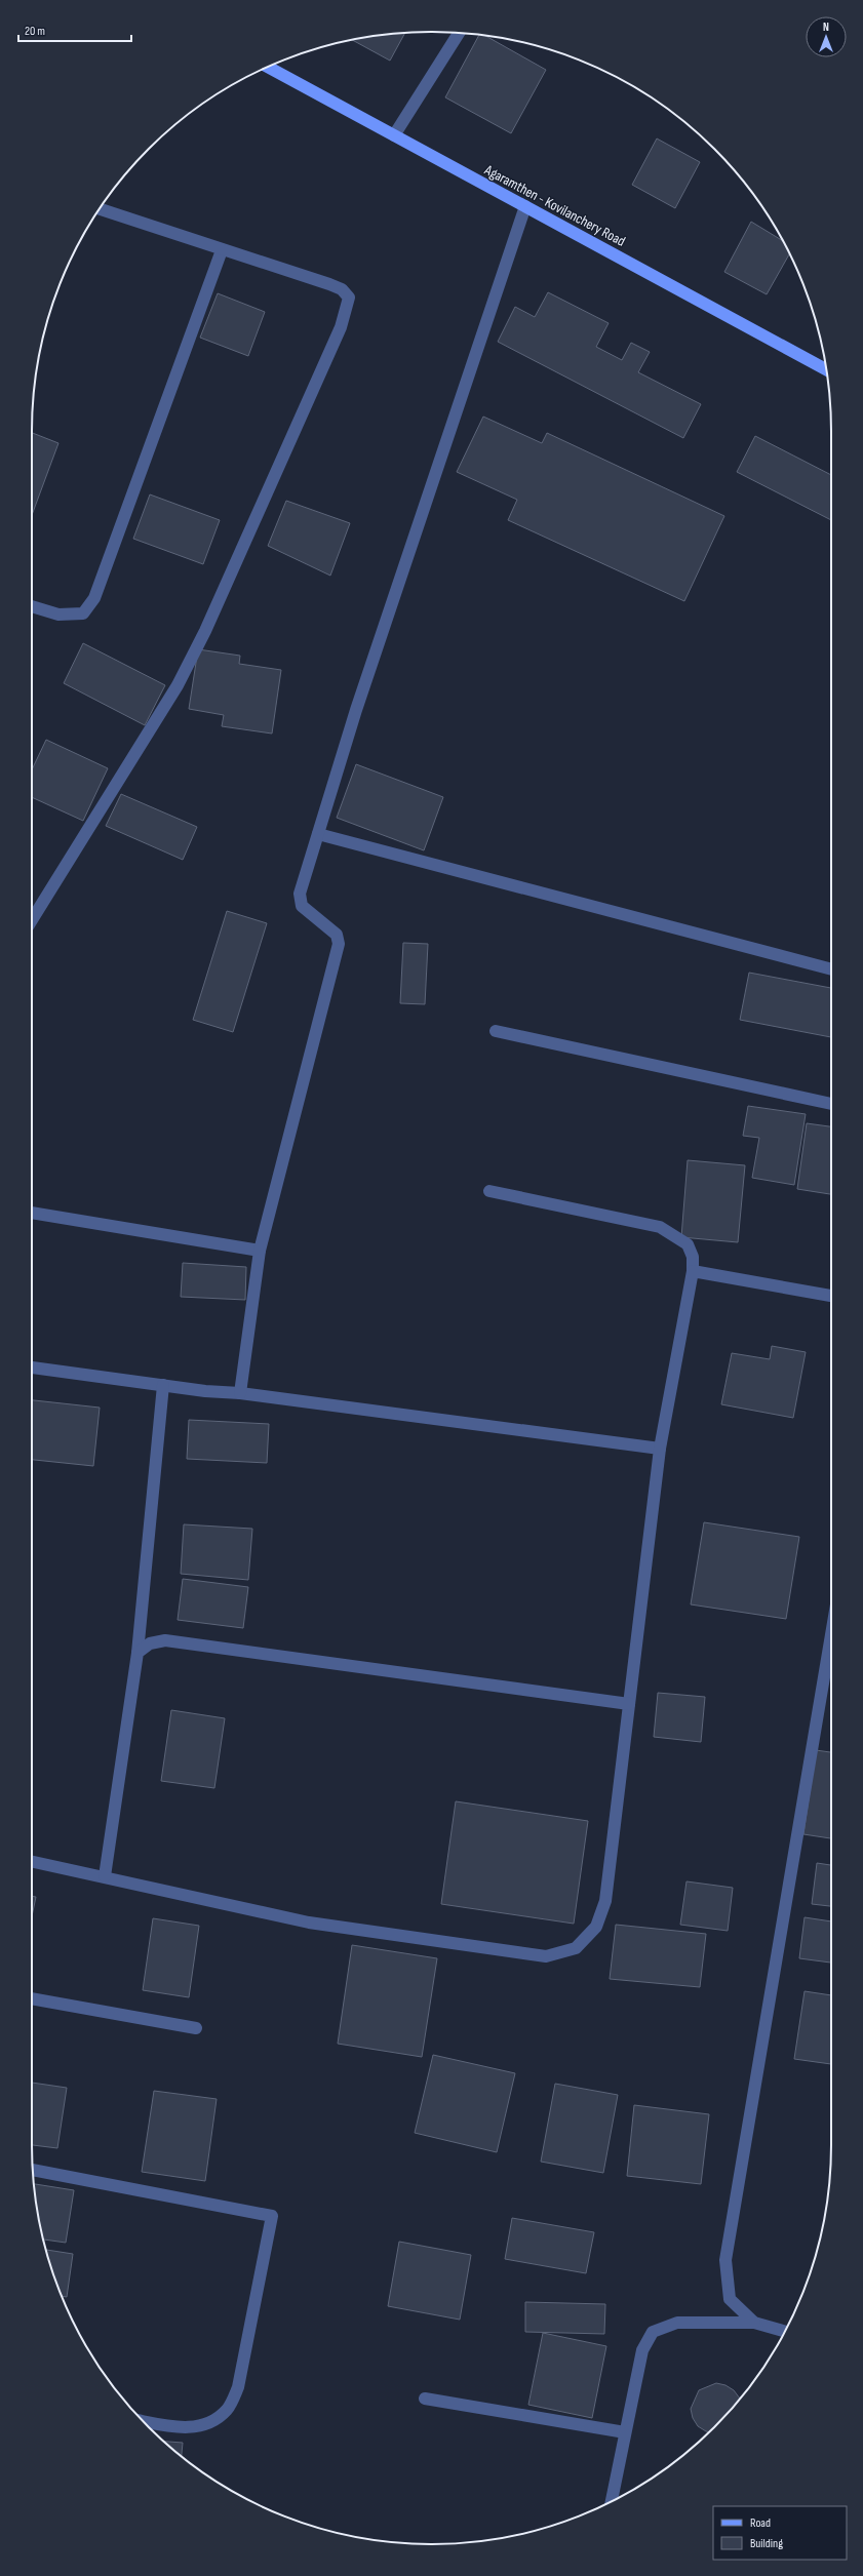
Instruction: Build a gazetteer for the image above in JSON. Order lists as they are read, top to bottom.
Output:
{
  "streets": {
    "main road": ["Agaramthen - Kovilanchery Road"]
  },
  "legend": ["Road", "Building"],
  "scale_bar": "20 m",
  "north": "top"
}
